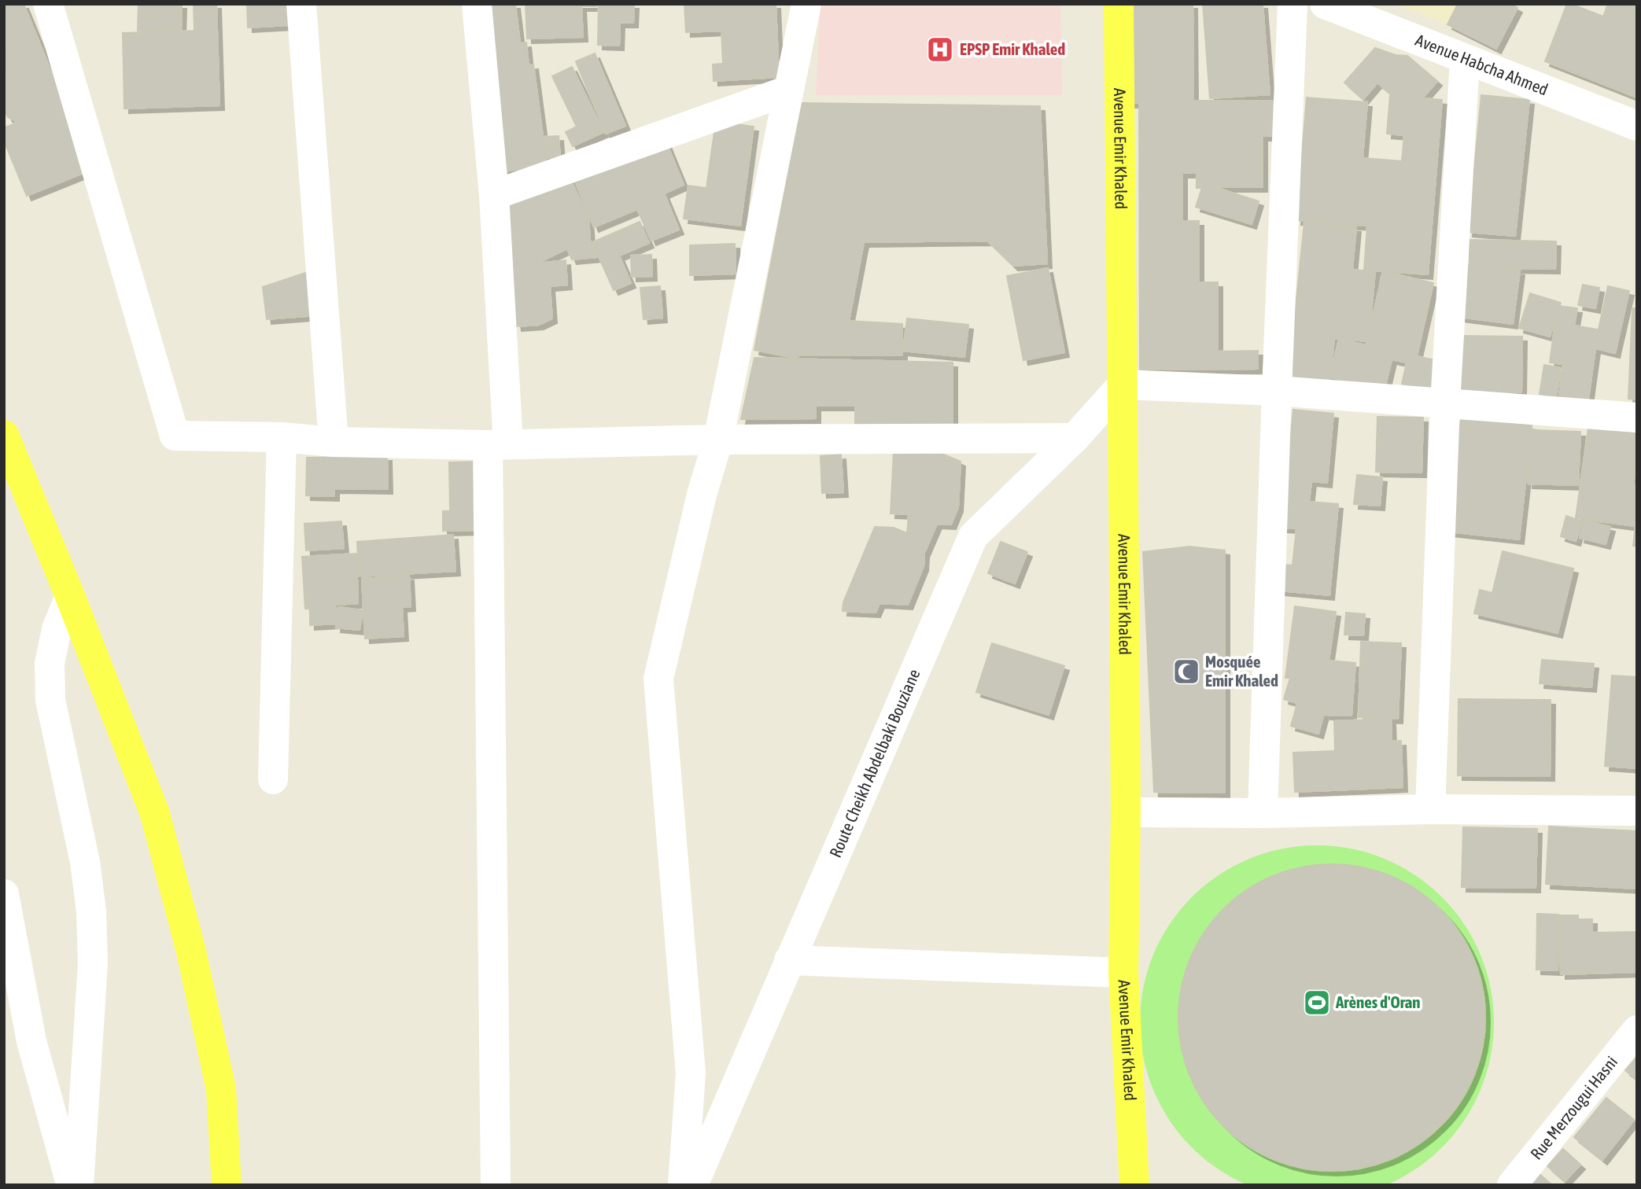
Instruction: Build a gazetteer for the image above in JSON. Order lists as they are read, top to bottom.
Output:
{
  "streets": {
    "main road": ["Avenue Emir Khaled"],
    "street": ["Avenue Habcha Ahmed", "Route Cheikh Abdelbaki Bouziane", "Rue Merzougui Hasni"]
  },
  "crossings": [
    ["Avenue Emir Khaled", "Route Cheikh Abdelbaki Bouziane"]
  ],
  "places": {
    "hospital": ["EPSP Emir Khaled"],
    "mosque": ["Mosquée Emir Khaled"],
    "sports": ["Arènes d'Oran"]
  }
}
